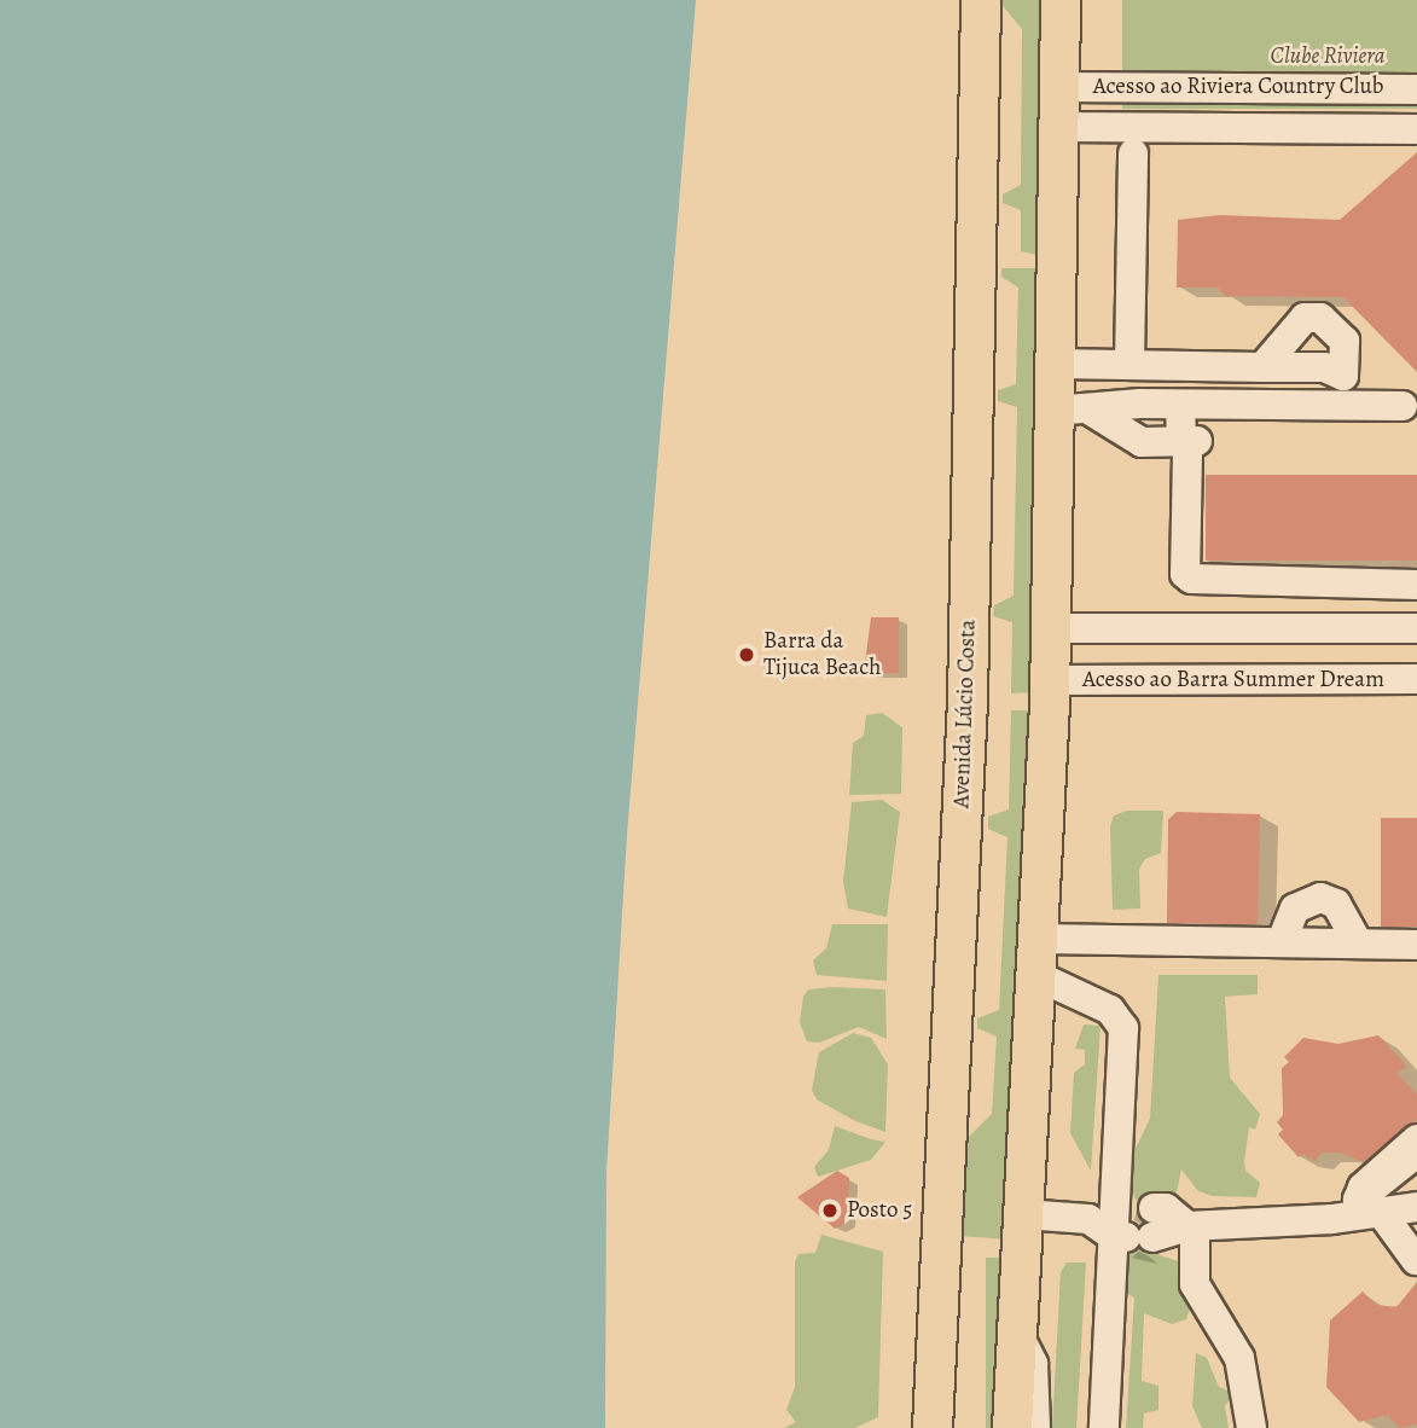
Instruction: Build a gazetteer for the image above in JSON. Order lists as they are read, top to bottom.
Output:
{
  "streets": {
    "main road": ["Avenida Lúcio Costa"],
    "street": ["Acesso ao Riviera Country Club", "Acesso ao Barra Summer Dream"]
  },
  "parks": ["Clube Riviera"],
  "places": ["Barra da Tijuca Beach", "Posto 5"]
}
